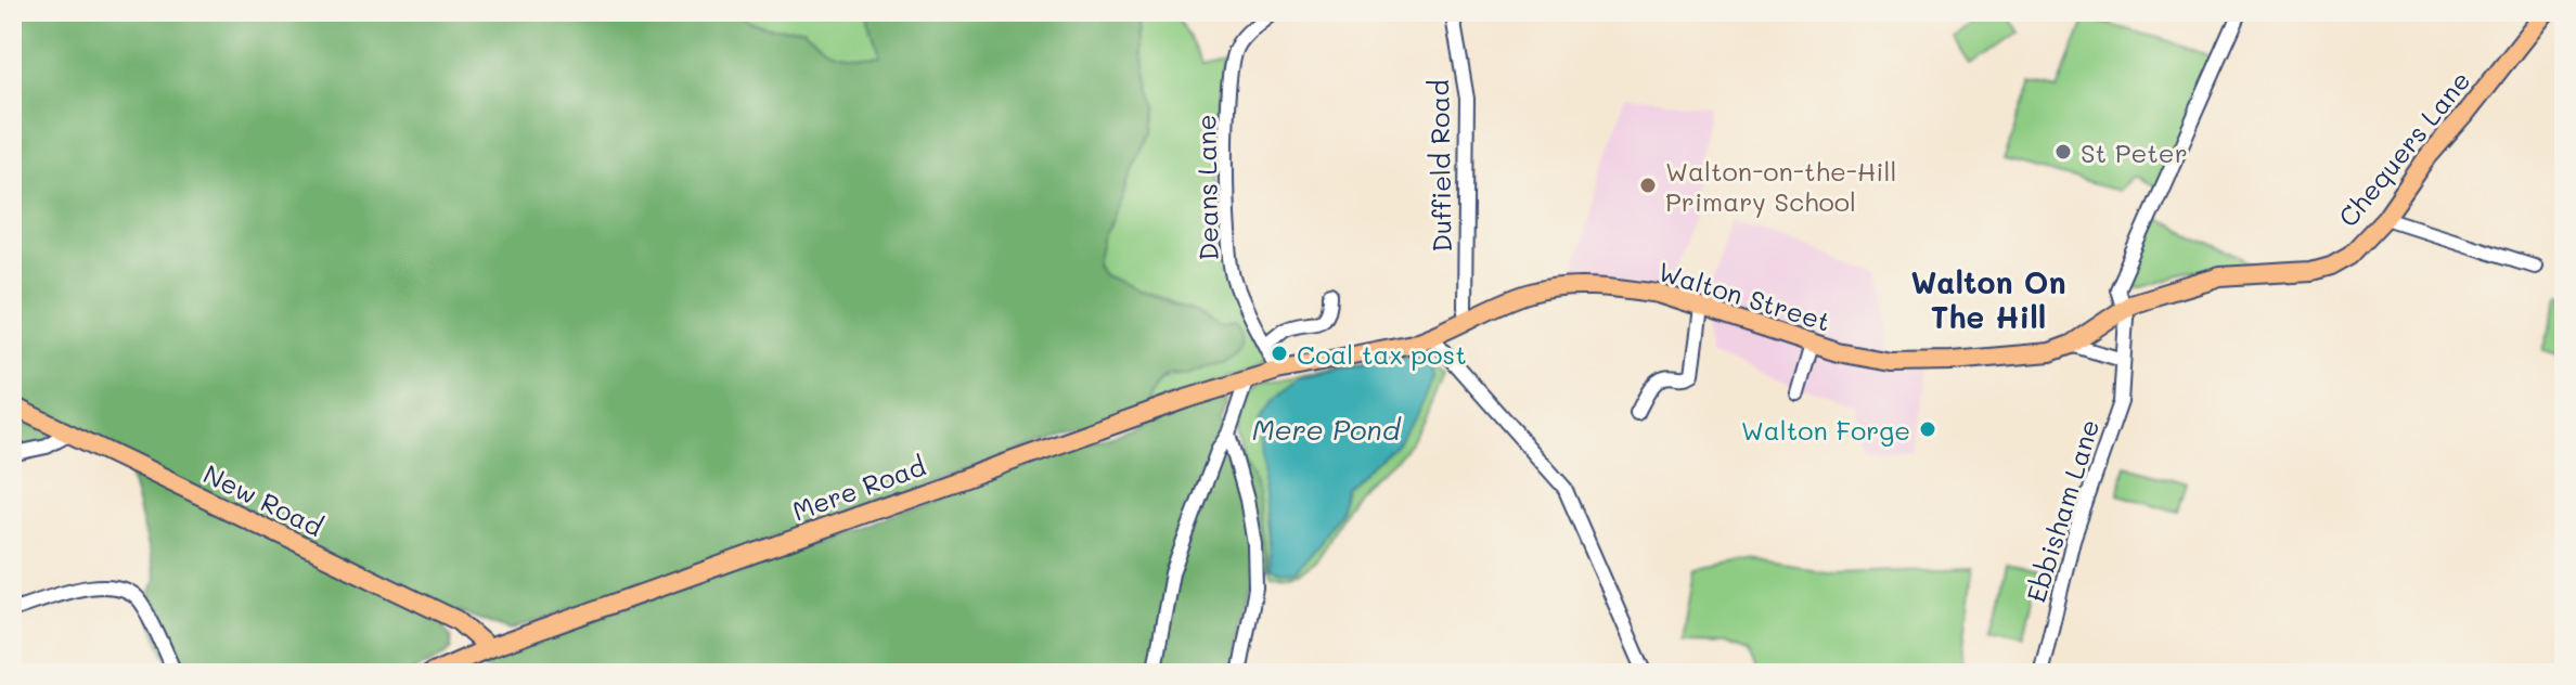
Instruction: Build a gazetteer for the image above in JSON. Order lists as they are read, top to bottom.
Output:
{
  "streets": {
    "main road": [
      "Chequers Lane",
      "Walton Street",
      "Mere Road",
      "New Road"
    ],
    "street": ["Duffield Road", "Deans Lane", "Ebbisham Lane"]
  },
  "crossings": [
    ["Chequers Lane", "Walton Street"],
    ["Chequers Lane", "Ebbisham Lane"],
    ["Duffield Road", "Walton Street"],
    ["Deans Lane", "Walton Street"],
    ["Walton Street", "Mere Road"],
    ["Walton Street", "Ebbisham Lane"],
    ["Mere Road", "New Road"]
  ],
  "districts": ["Walton On The Hill"],
  "water": ["Mere Pond"],
  "places": [
    "St Peter",
    "Walton-on-the-Hill Primary School",
    "Coal tax post",
    "Walton Forge"
  ]
}
